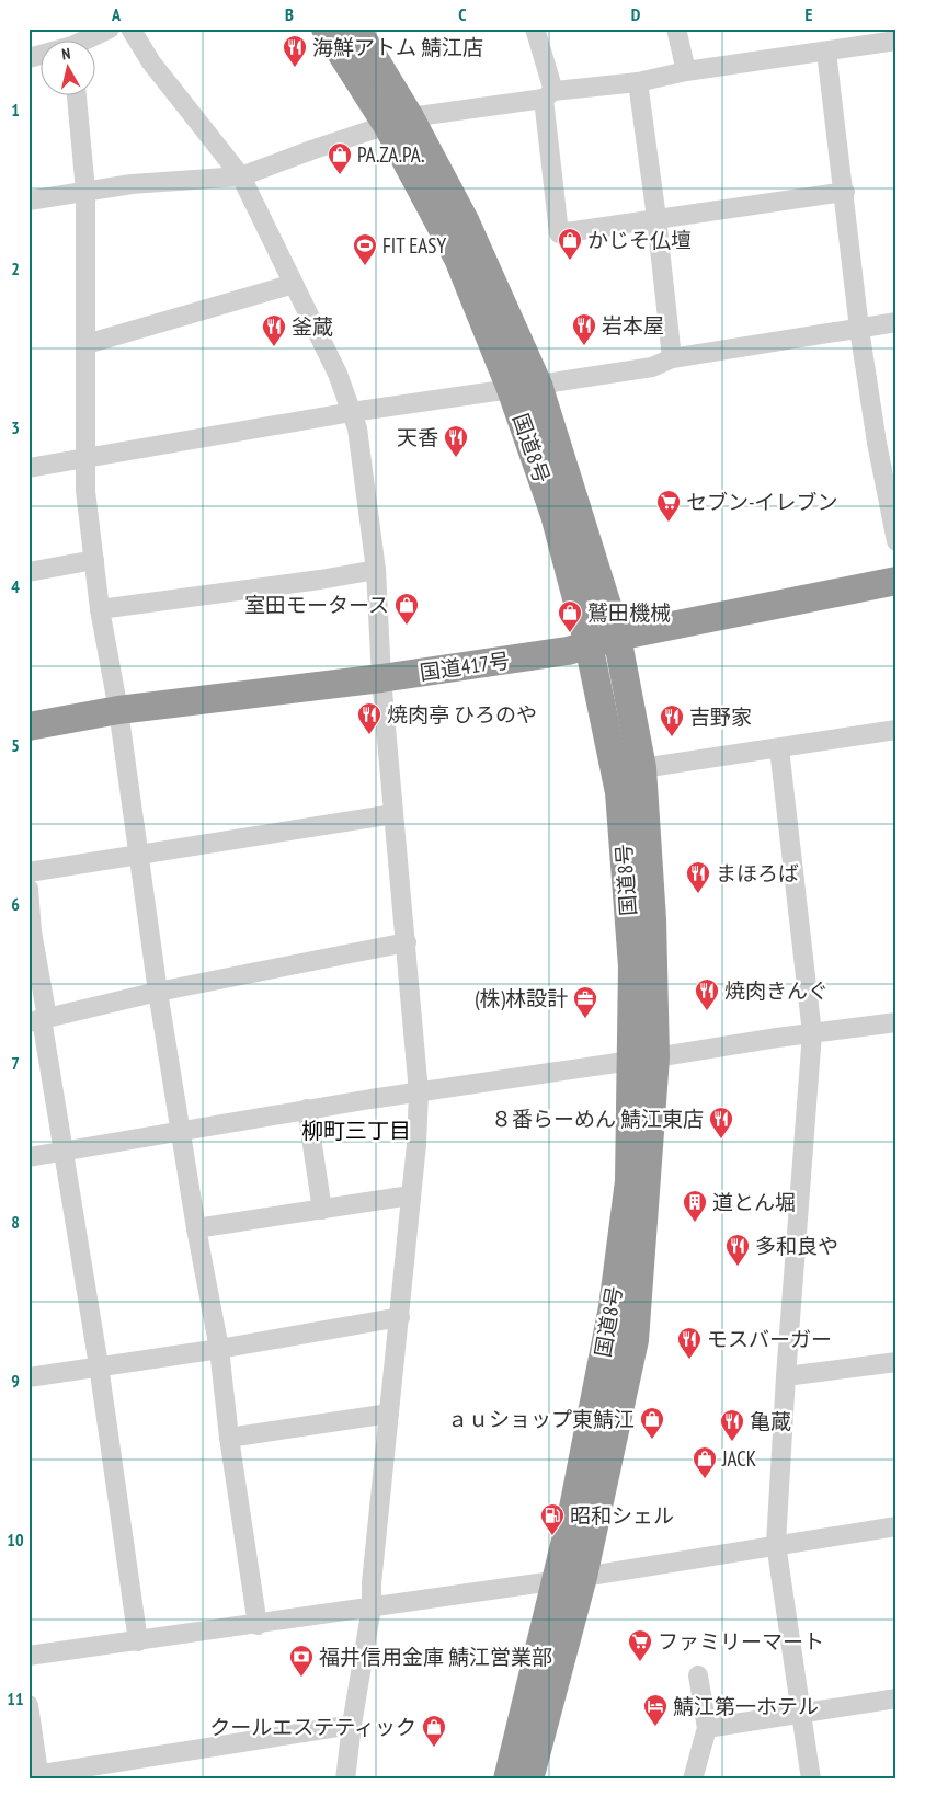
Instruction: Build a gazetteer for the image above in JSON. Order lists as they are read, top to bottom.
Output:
{
  "streets": {
    "highway": ["国道8号", "国道417号"]
  },
  "crossings": [
    ["国道8号", "国道417号"]
  ],
  "districts": ["柳町三丁目"],
  "places": {
    "restaurant": [
      "海鮮アトム 鯖江店",
      "岩本屋",
      "釜蔵",
      "天香",
      "焼肉亭 ひろのや",
      "吉野家",
      "まほろば",
      "焼肉きんぐ",
      "８番らーめん 鯖江東店",
      "多和良や",
      "モスバーガー",
      "亀蔵"
    ],
    "shop": [
      "PA.ZA.PA.",
      "かじそ仏壇",
      "室田モータース",
      "鷲田機械",
      "ａｕショップ東鯖江",
      "JACK",
      "クールエステティック"
    ],
    "sports": ["FIT EASY"],
    "supermarket": ["セブン-イレブン", "ファミリーマート"],
    "office": ["(株)林設計"],
    "building": ["道とん堀"],
    "fuel station": ["昭和シェル"],
    "bank": ["福井信用金庫 鯖江営業部"],
    "hotel": ["鯖江第一ホテル"]
  },
  "north": "top",
  "grid": {
    "columns": [
      "A",
      "B",
      "C",
      "D",
      "E"
    ],
    "rows": [
      "1",
      "2",
      "3",
      "4",
      "5",
      "6",
      "7",
      "8",
      "9",
      "10",
      "11"
    ]
  }
}
